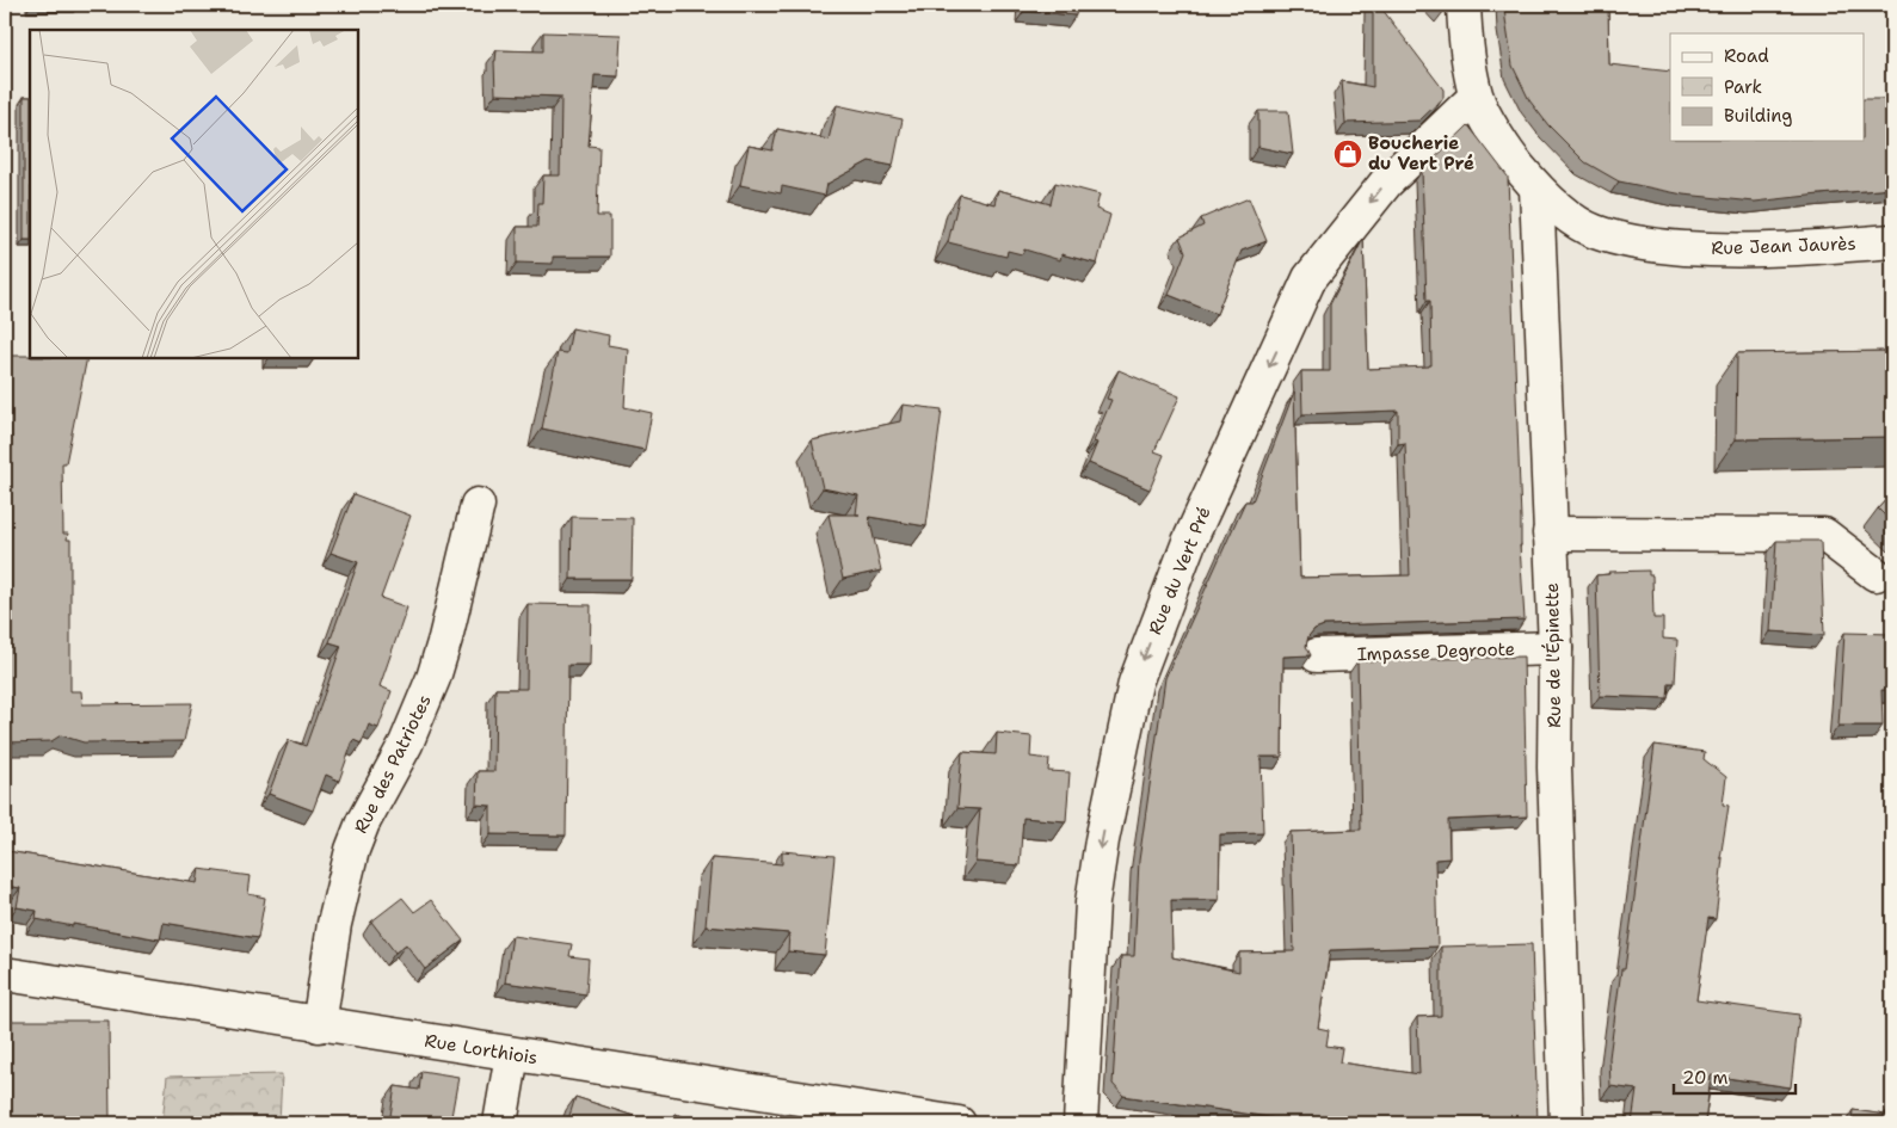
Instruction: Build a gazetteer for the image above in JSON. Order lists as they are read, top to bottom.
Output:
{
  "streets": {
    "street": [
      "Rue Jean Jaurès",
      "Rue du Vert Pré",
      "Impasse Degroote",
      "Rue de l'Épinette",
      "Rue des Patriotes",
      "Rue Lorthiois"
    ]
  },
  "crossings": [
    ["Rue Jean Jaurès", "Rue du Vert Pré"],
    ["Rue Jean Jaurès", "Rue de l'Épinette"],
    ["Impasse Degroote", "Rue de l'Épinette"],
    ["Rue des Patriotes", "Rue Lorthiois"]
  ],
  "one_way": ["Rue du Vert Pré"],
  "places": {
    "shop": ["Boucherie du Vert Pré"]
  },
  "legend": ["Road", "Park", "Building"],
  "scale_bar": "20 m"
}
